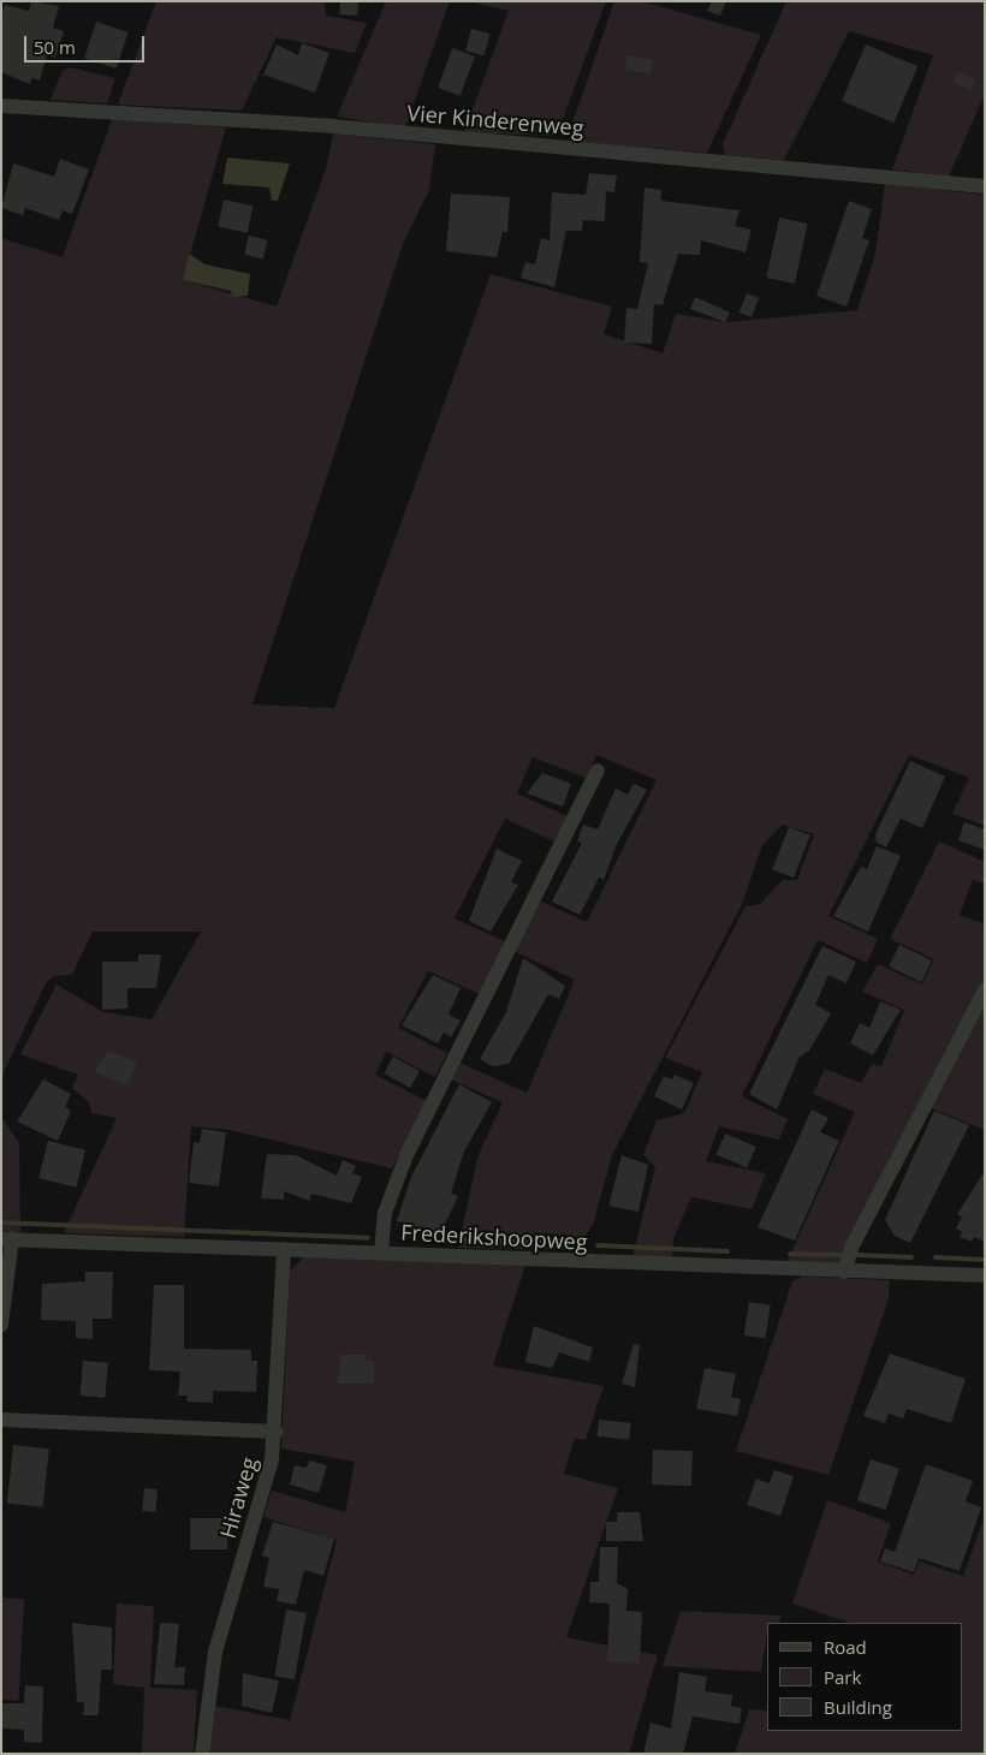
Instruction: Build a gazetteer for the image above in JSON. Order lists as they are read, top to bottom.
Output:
{
  "streets": {
    "street": ["Vier Kinderenweg", "Frederikshoopweg", "Hiraweg"]
  },
  "crossings": [
    ["Frederikshoopweg", "Hiraweg"]
  ],
  "legend": ["Road", "Park", "Building"],
  "scale_bar": "50 m"
}
